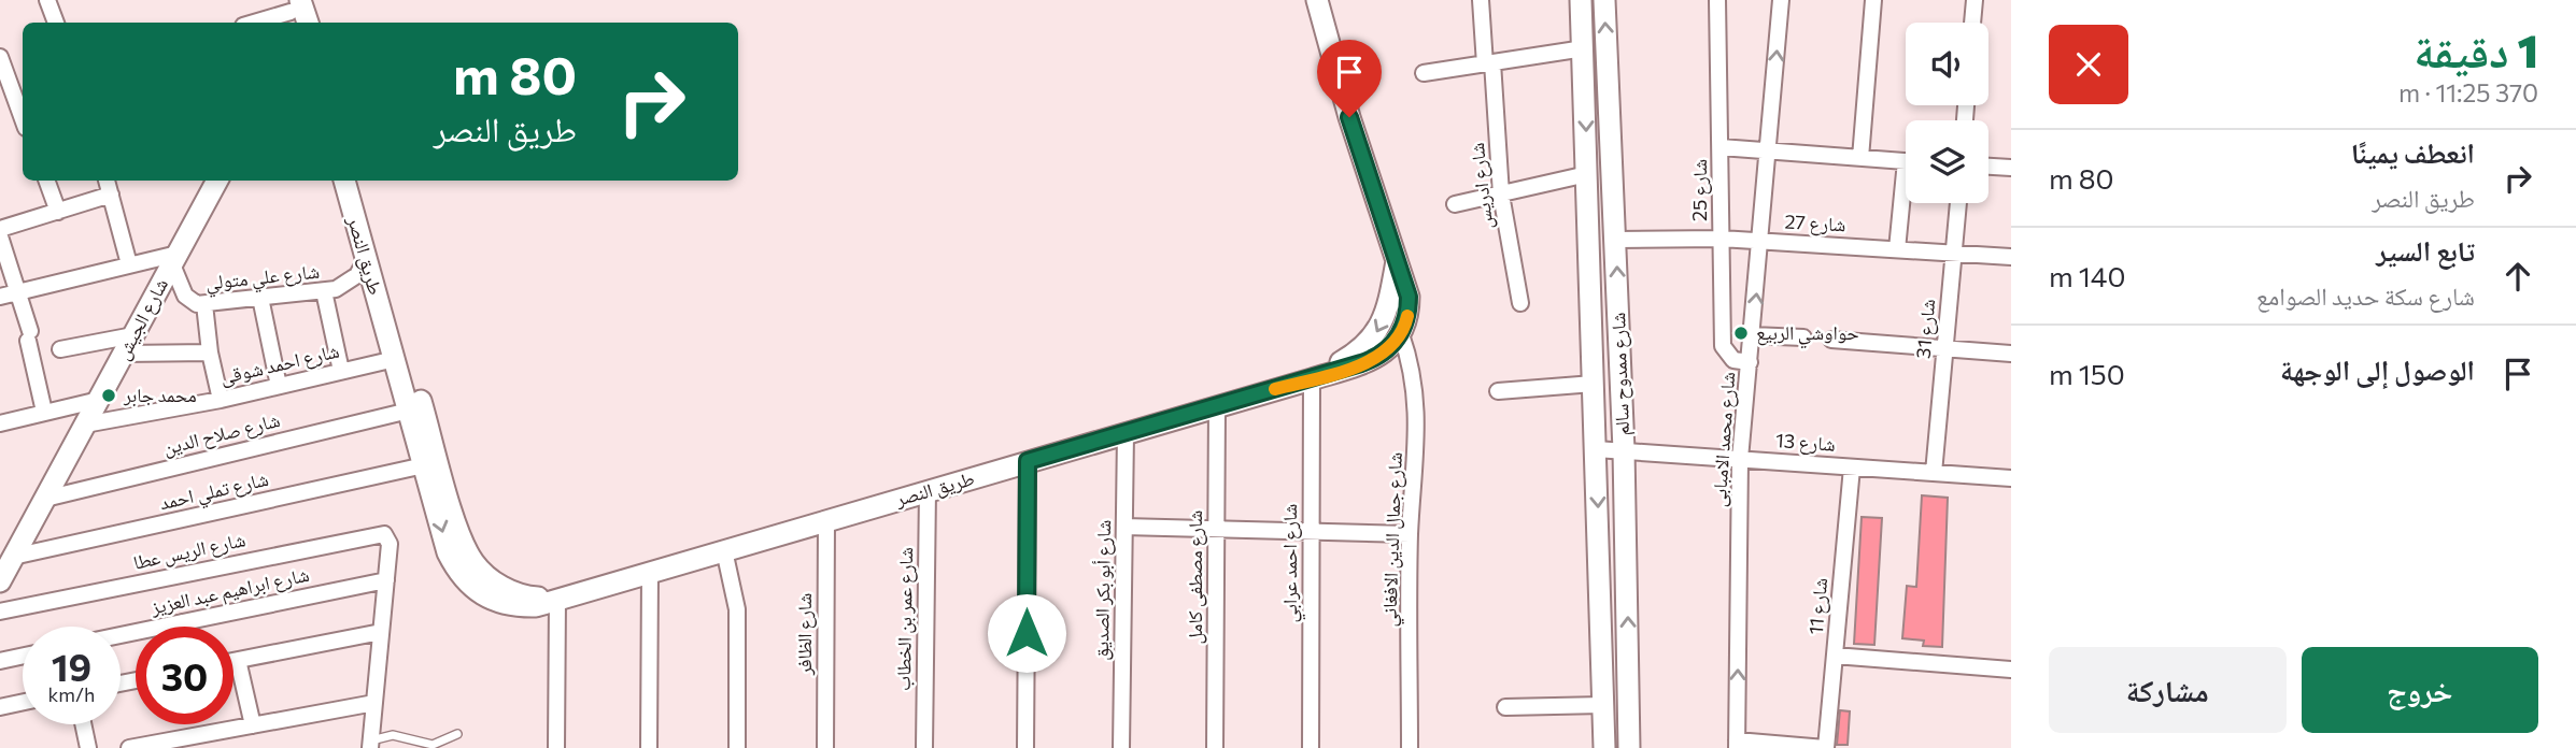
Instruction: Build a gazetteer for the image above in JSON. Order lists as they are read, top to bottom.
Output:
{
  "streets": {
    "street": [
      "شارع ادريس",
      "شارع 25",
      "شارع 27",
      "طريق النصر",
      "شارع علي متولي",
      "شارع الجيش",
      "شارع 31",
      "شارع احمد شوقى",
      "شارع ممدوح سالم",
      "شارع صلاح الدين",
      "شارع محمد الامبابى",
      "شارع 13",
      "شارع تملي احمد",
      "شارع جمال الدين الافغاني",
      "شارع الريس عطا",
      "شارع احمد عرابي",
      "شارع مصطفى كامل",
      "شارع أبو بكر الصديق",
      "شارع ابراهيم عبد العزيز",
      "شارع 11",
      "شارع عمر بن الخطاب",
      "شارع الظافر"
    ]
  },
  "crossings": [
    ["شارع 25", "شارع 27"],
    ["شارع 25", "شارع محمد الامبابى"],
    ["شارع 27", "شارع 31"],
    ["شارع 27", "شارع ممدوح سالم"],
    ["شارع 27", "شارع محمد الامبابى"],
    ["طريق النصر", "شارع علي متولي"],
    ["طريق النصر", "شارع احمد شوقى"],
    ["طريق النصر", "شارع صلاح الدين"],
    ["طريق النصر", "شارع تملي احمد"],
    ["طريق النصر", "شارع احمد عرابي"],
    ["طريق النصر", "شارع مصطفى كامل"],
    ["طريق النصر", "شارع أبو بكر الصديق"],
    ["طريق النصر", "شارع عمر بن الخطاب"],
    ["طريق النصر", "شارع الظافر"],
    ["شارع علي متولي", "شارع الجيش"],
    ["شارع الجيش", "شارع احمد شوقى"],
    ["شارع الجيش", "شارع صلاح الدين"],
    ["شارع الجيش", "شارع تملي احمد"],
    ["شارع 31", "شارع 13"],
    ["شارع ممدوح سالم", "شارع 13"],
    ["شارع محمد الامبابى", "شارع 13"],
    ["شارع 13", "شارع 11"],
    ["شارع الريس عطا", "شارع ابراهيم عبد العزيز"]
  ],
  "one_way": ["شارع محمد الامبابى"],
  "places": ["حواوشي الربيع", "محمد جابر"],
  "page": {
    "heading": ["1 دقيقة", "370 m · 11:25"],
    "turn": ["80 m", "طريق النصر"],
    "list": [
      {
        "name": "انعطف يمينًا",
        "note": "طريق النصر",
        "value": "80 m"
      },
      {
        "name": "تابع السير",
        "note": "شارع سكة حديد الصوامع",
        "value": "140 m"
      },
      {
        "name": "الوصول إلى الوجهة",
        "value": "150 m"
      }
    ],
    "speed": "19 km/h",
    "limit": "30",
    "buttons": ["خروج", "مشاركة"]
  }
}
